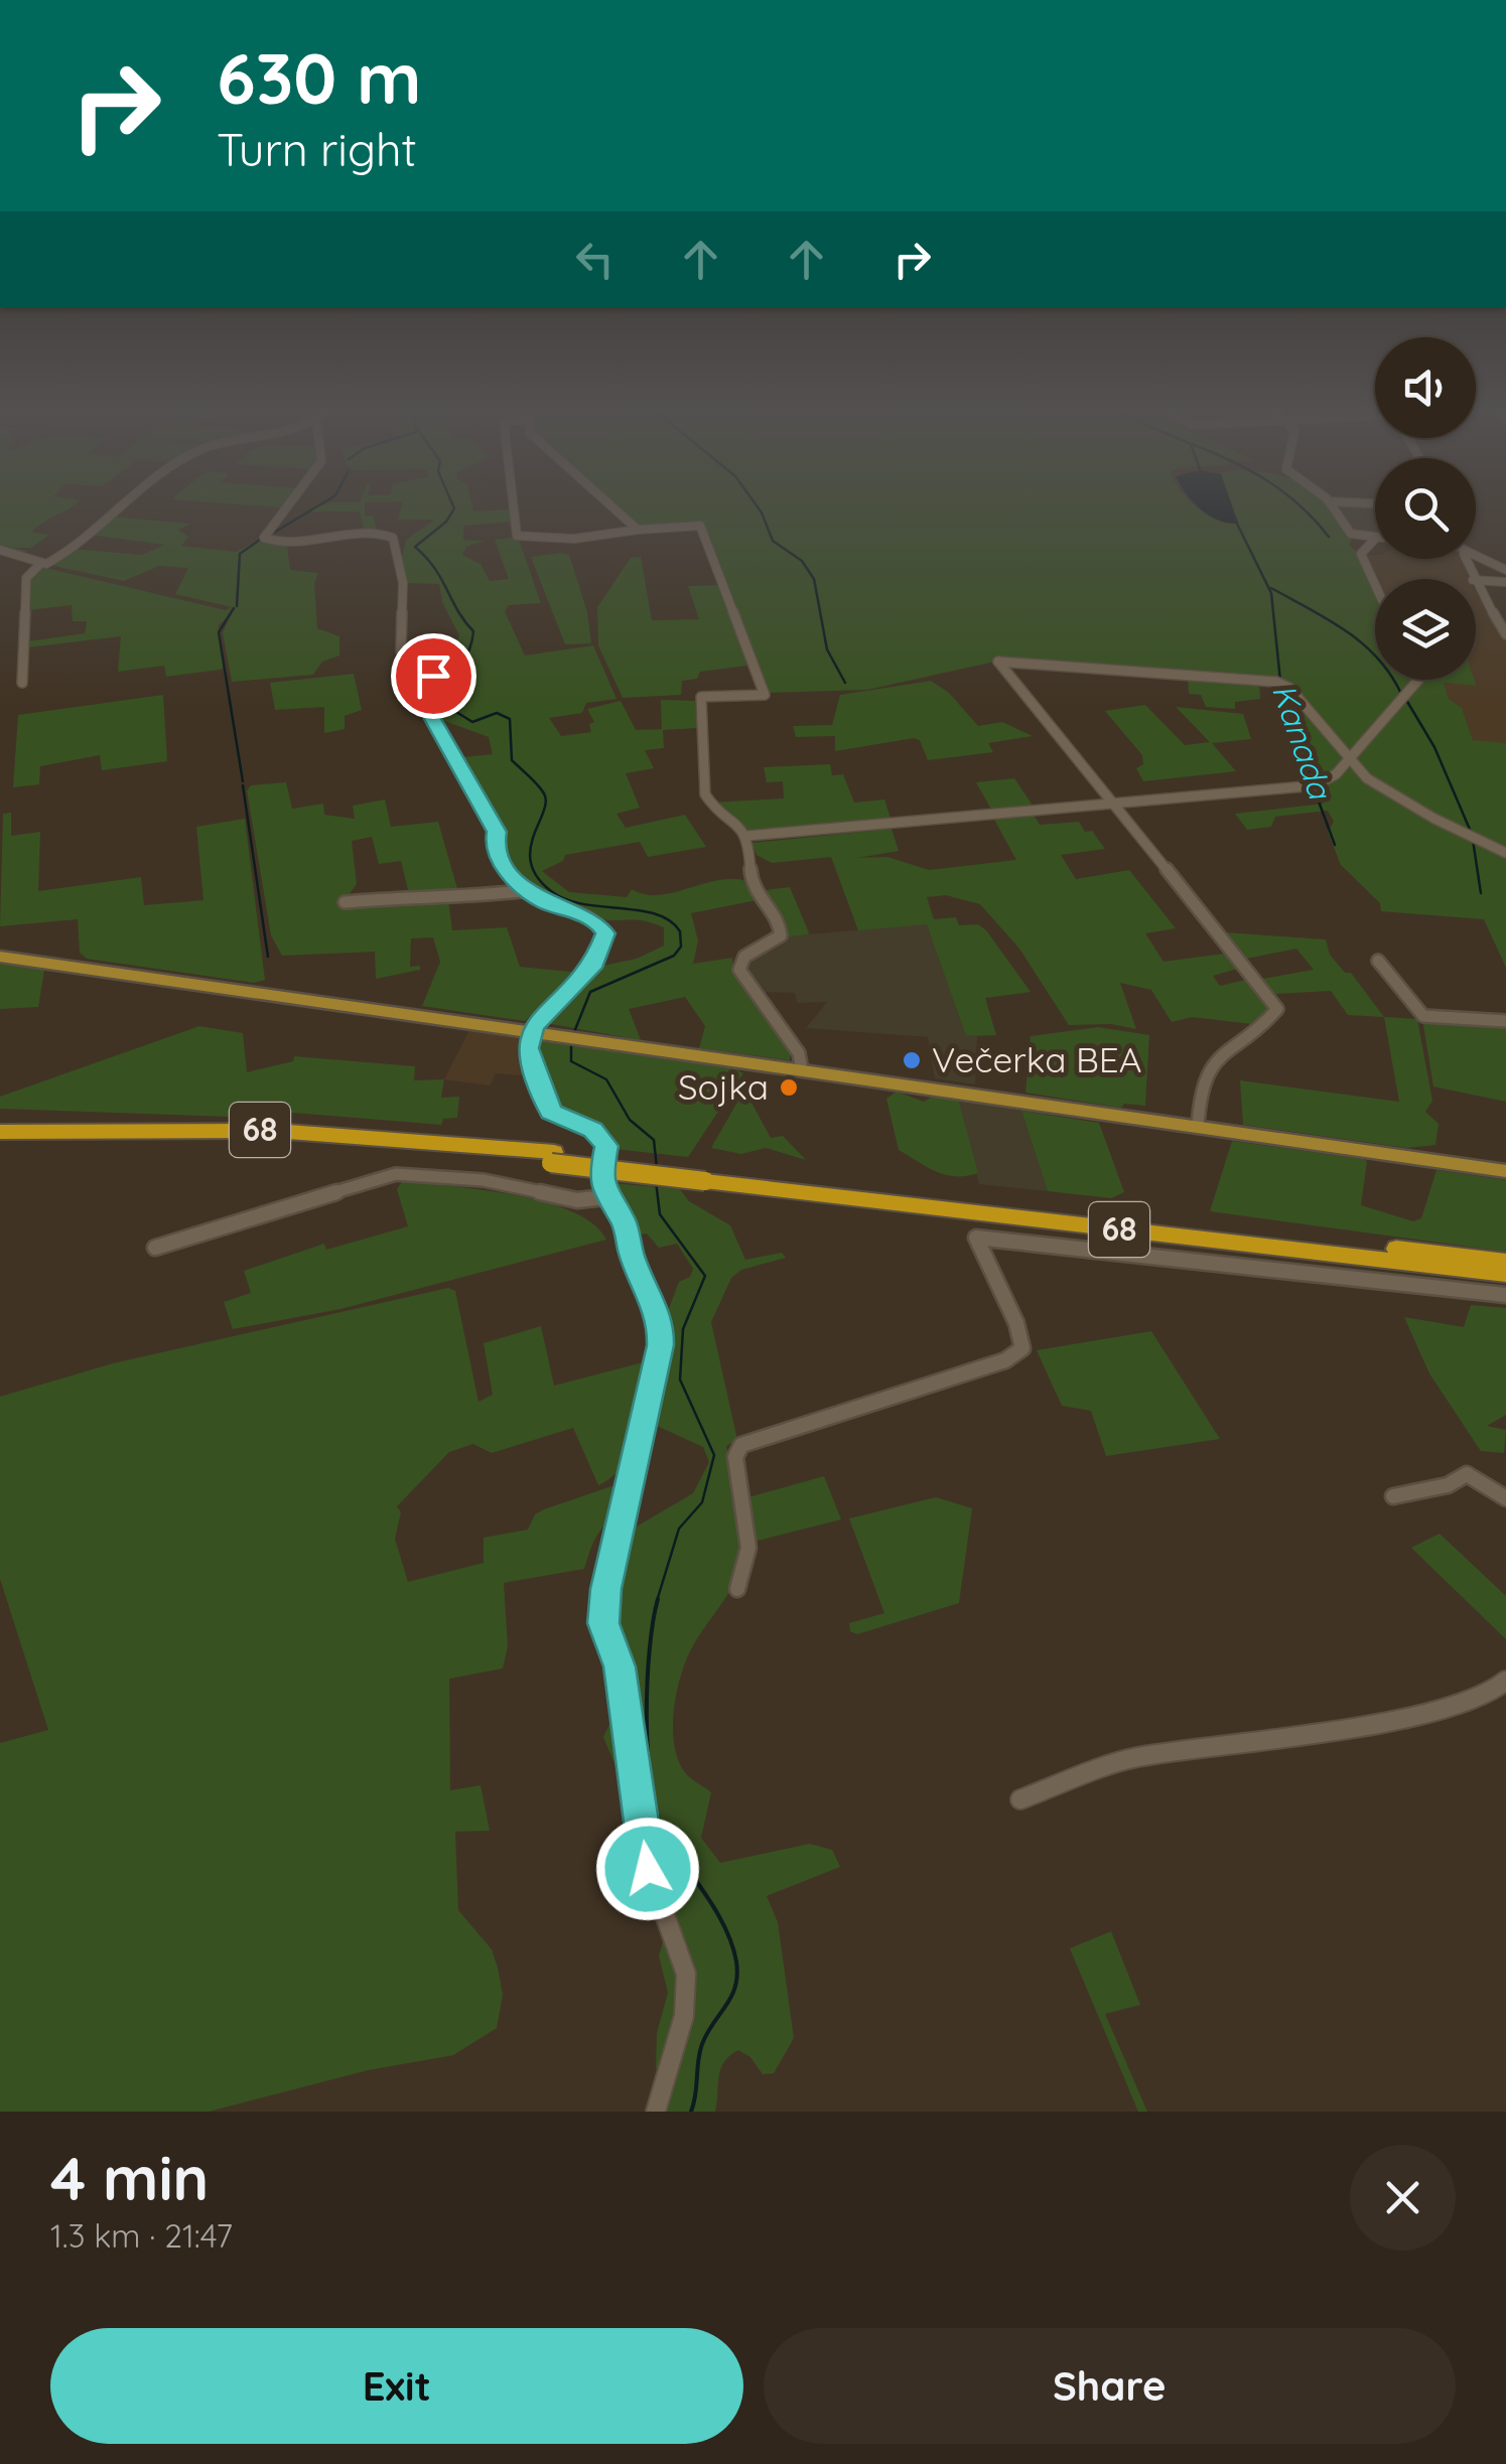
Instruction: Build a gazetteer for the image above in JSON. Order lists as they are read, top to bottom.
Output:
{
  "streets": {
    "highway": ["68"]
  },
  "water": ["Kanada"],
  "places": ["Večerka BEA", "Sojka"],
  "page": {
    "turn": ["630 m", "Turn right"],
    "heading": ["4 min", "1.3 km · 21:47"],
    "buttons": ["Exit", "Share"]
  }
}
